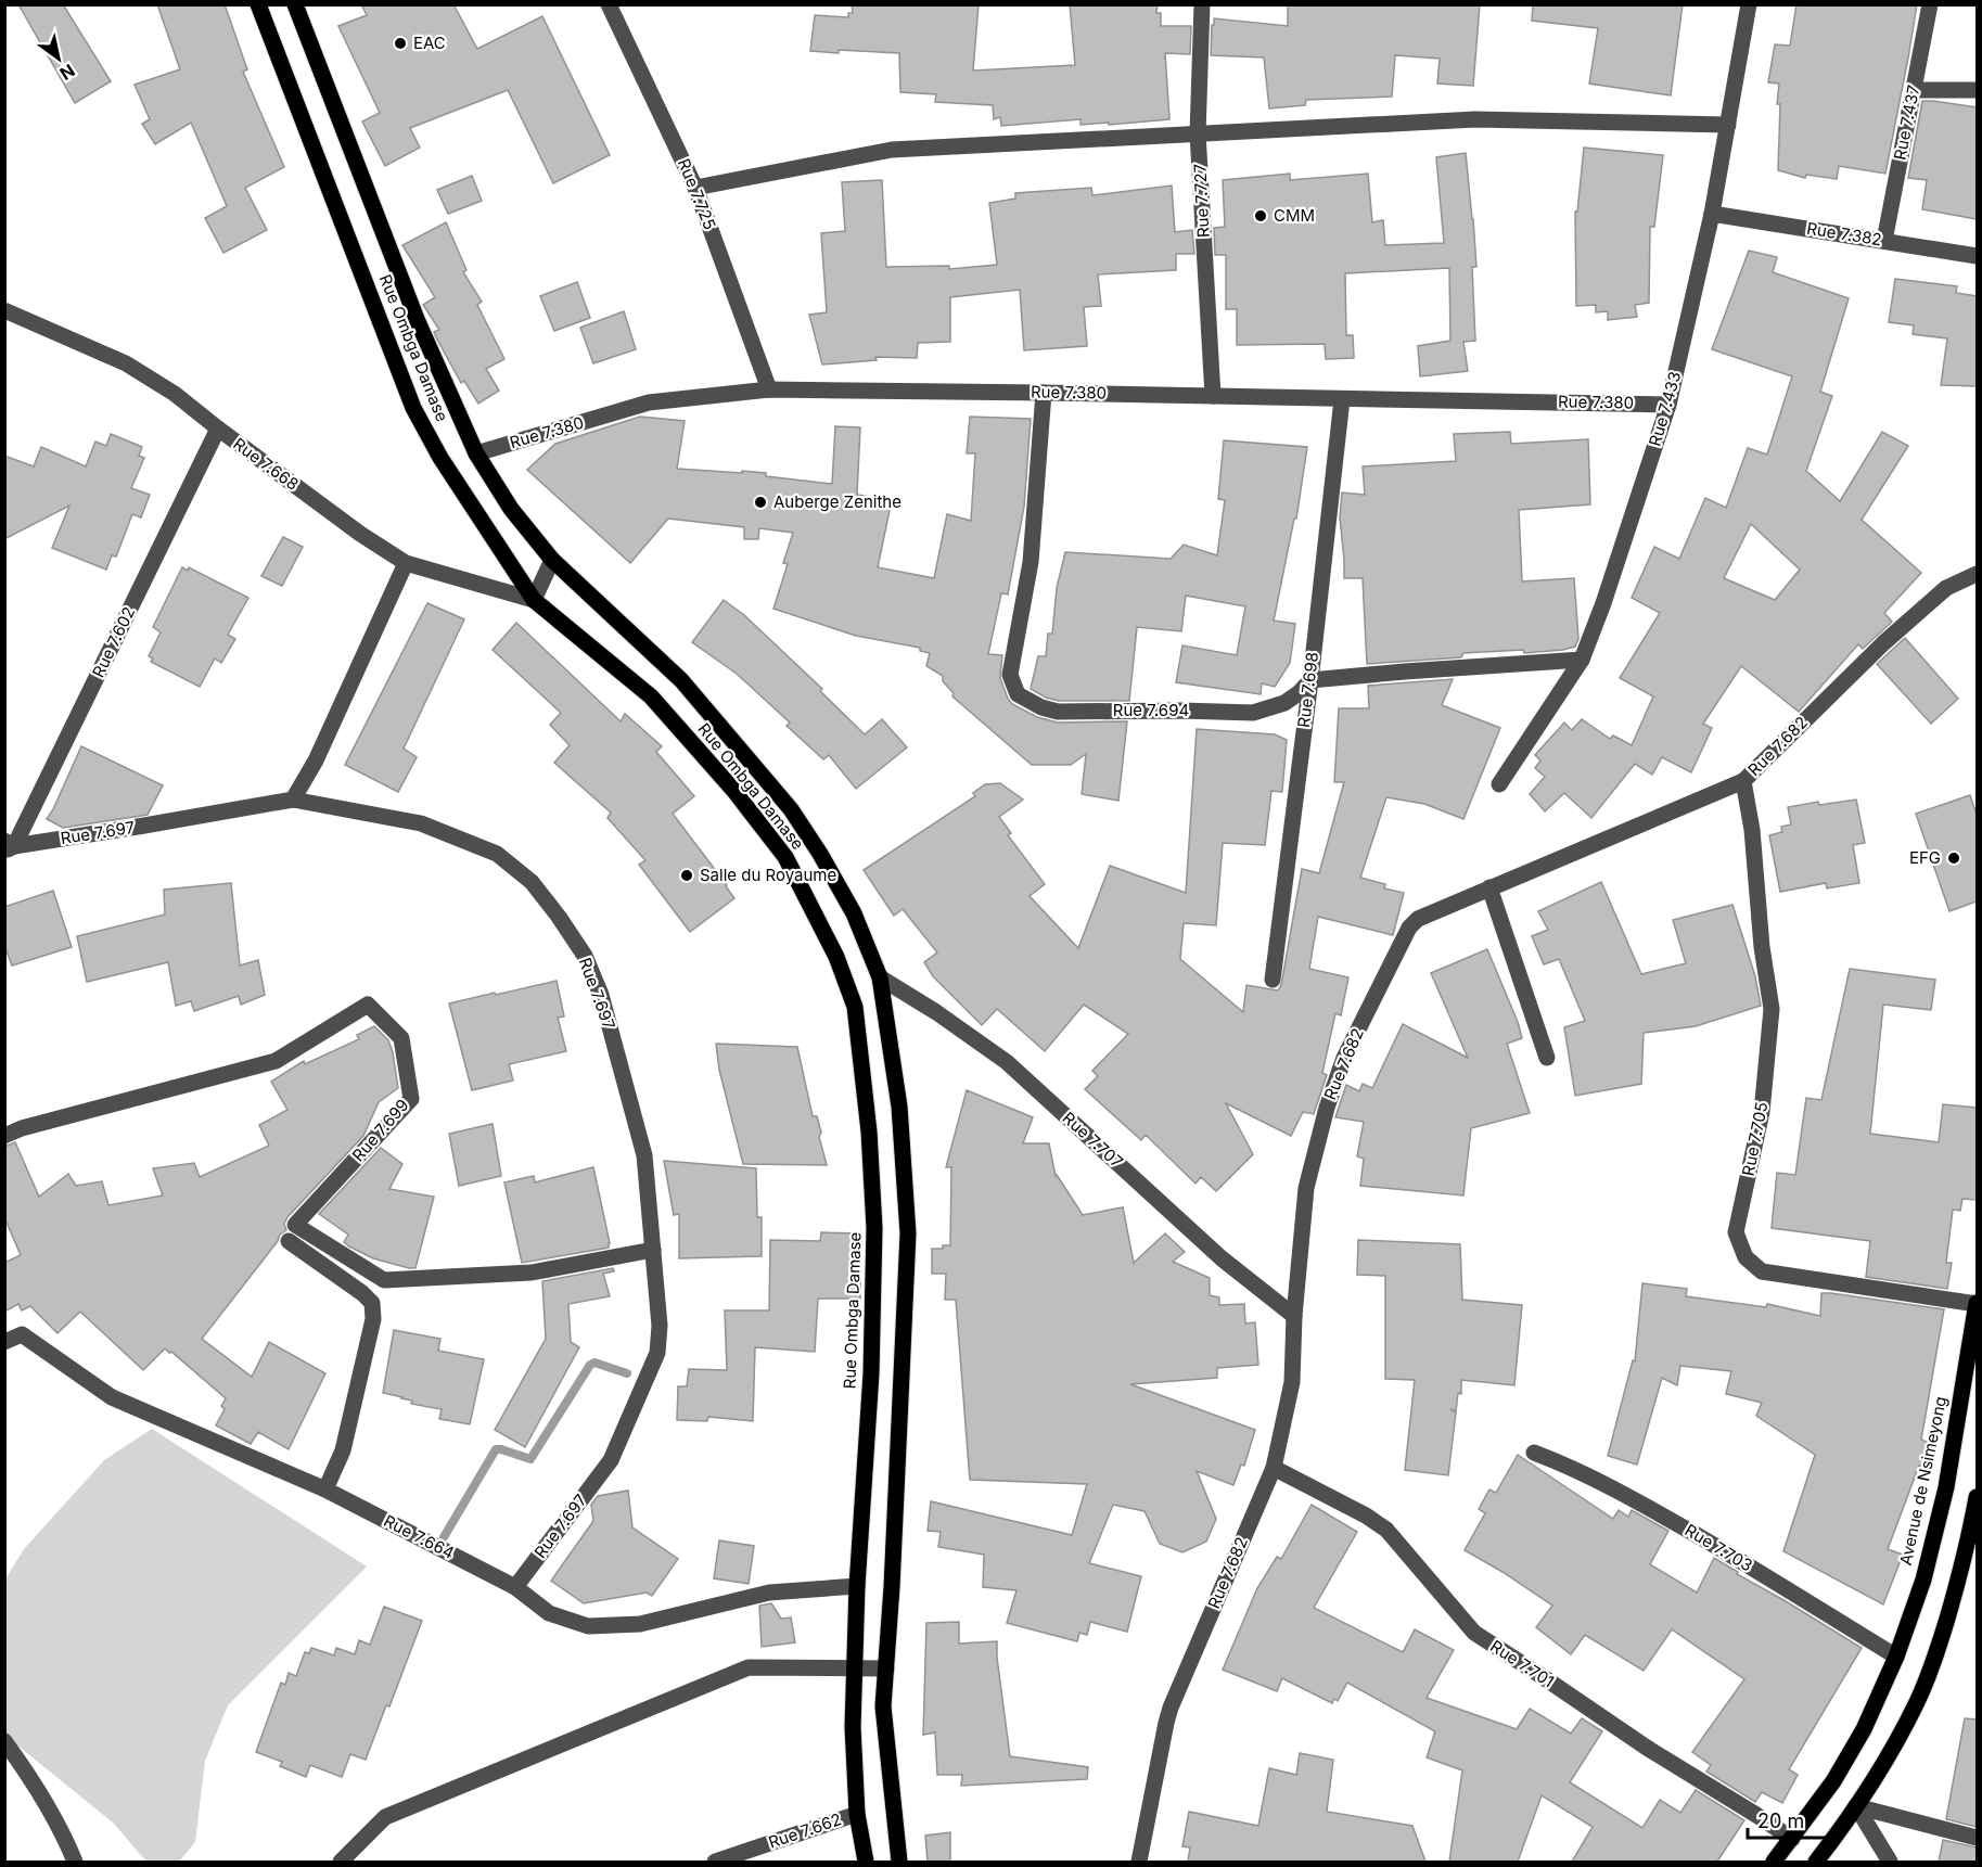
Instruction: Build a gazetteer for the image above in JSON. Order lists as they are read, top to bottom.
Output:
{
  "streets": {
    "main road": ["Rue Ombga Damase", "Avenue de Nsimeyong"],
    "street": [
      "Rue 7.437",
      "Rue 7.725",
      "Rue 7.727",
      "Rue 7.382",
      "Rue 7.380",
      "Rue 7.433",
      "Rue 7.668",
      "Rue 7.602",
      "Rue 7.698",
      "Rue 7.694",
      "Rue 7.682",
      "Rue 7.697",
      "Rue 7.699",
      "Rue 7.705",
      "Rue 7.707",
      "Rue 7.664",
      "Rue 7.703",
      "Rue 7.701",
      "Rue 7.662"
    ]
  },
  "crossings": [
    ["Rue 7.437", "Rue 7.382"],
    ["Rue 7.725", "Rue 7.380"],
    ["Rue 7.727", "Rue 7.380"],
    ["Rue 7.382", "Rue 7.433"],
    ["Rue Ombga Damase", "Rue 7.380"],
    ["Rue Ombga Damase", "Rue 7.668"],
    ["Rue Ombga Damase", "Rue 7.707"],
    ["Rue Ombga Damase", "Rue 7.664"],
    ["Rue Ombga Damase", "Rue 7.662"],
    ["Rue 7.380", "Rue 7.433"],
    ["Rue 7.380", "Rue 7.698"],
    ["Rue 7.380", "Rue 7.694"],
    ["Rue 7.668", "Rue 7.602"],
    ["Rue 7.602", "Rue 7.697"],
    ["Rue 7.698", "Rue 7.694"],
    ["Rue 7.682", "Rue 7.705"],
    ["Rue 7.682", "Rue 7.707"],
    ["Rue 7.682", "Rue 7.701"],
    ["Rue 7.697", "Rue 7.699"],
    ["Rue 7.697", "Rue 7.664"],
    ["Rue 7.705", "Avenue de Nsimeyong"],
    ["Avenue de Nsimeyong", "Rue 7.703"],
    ["Avenue de Nsimeyong", "Rue 7.701"]
  ],
  "places": [
    "EAC",
    "CMM",
    "Auberge Zenithe",
    "EFG",
    "Salle du Royaume"
  ],
  "scale_bar": "20 m",
  "north": "bottom right"
}
